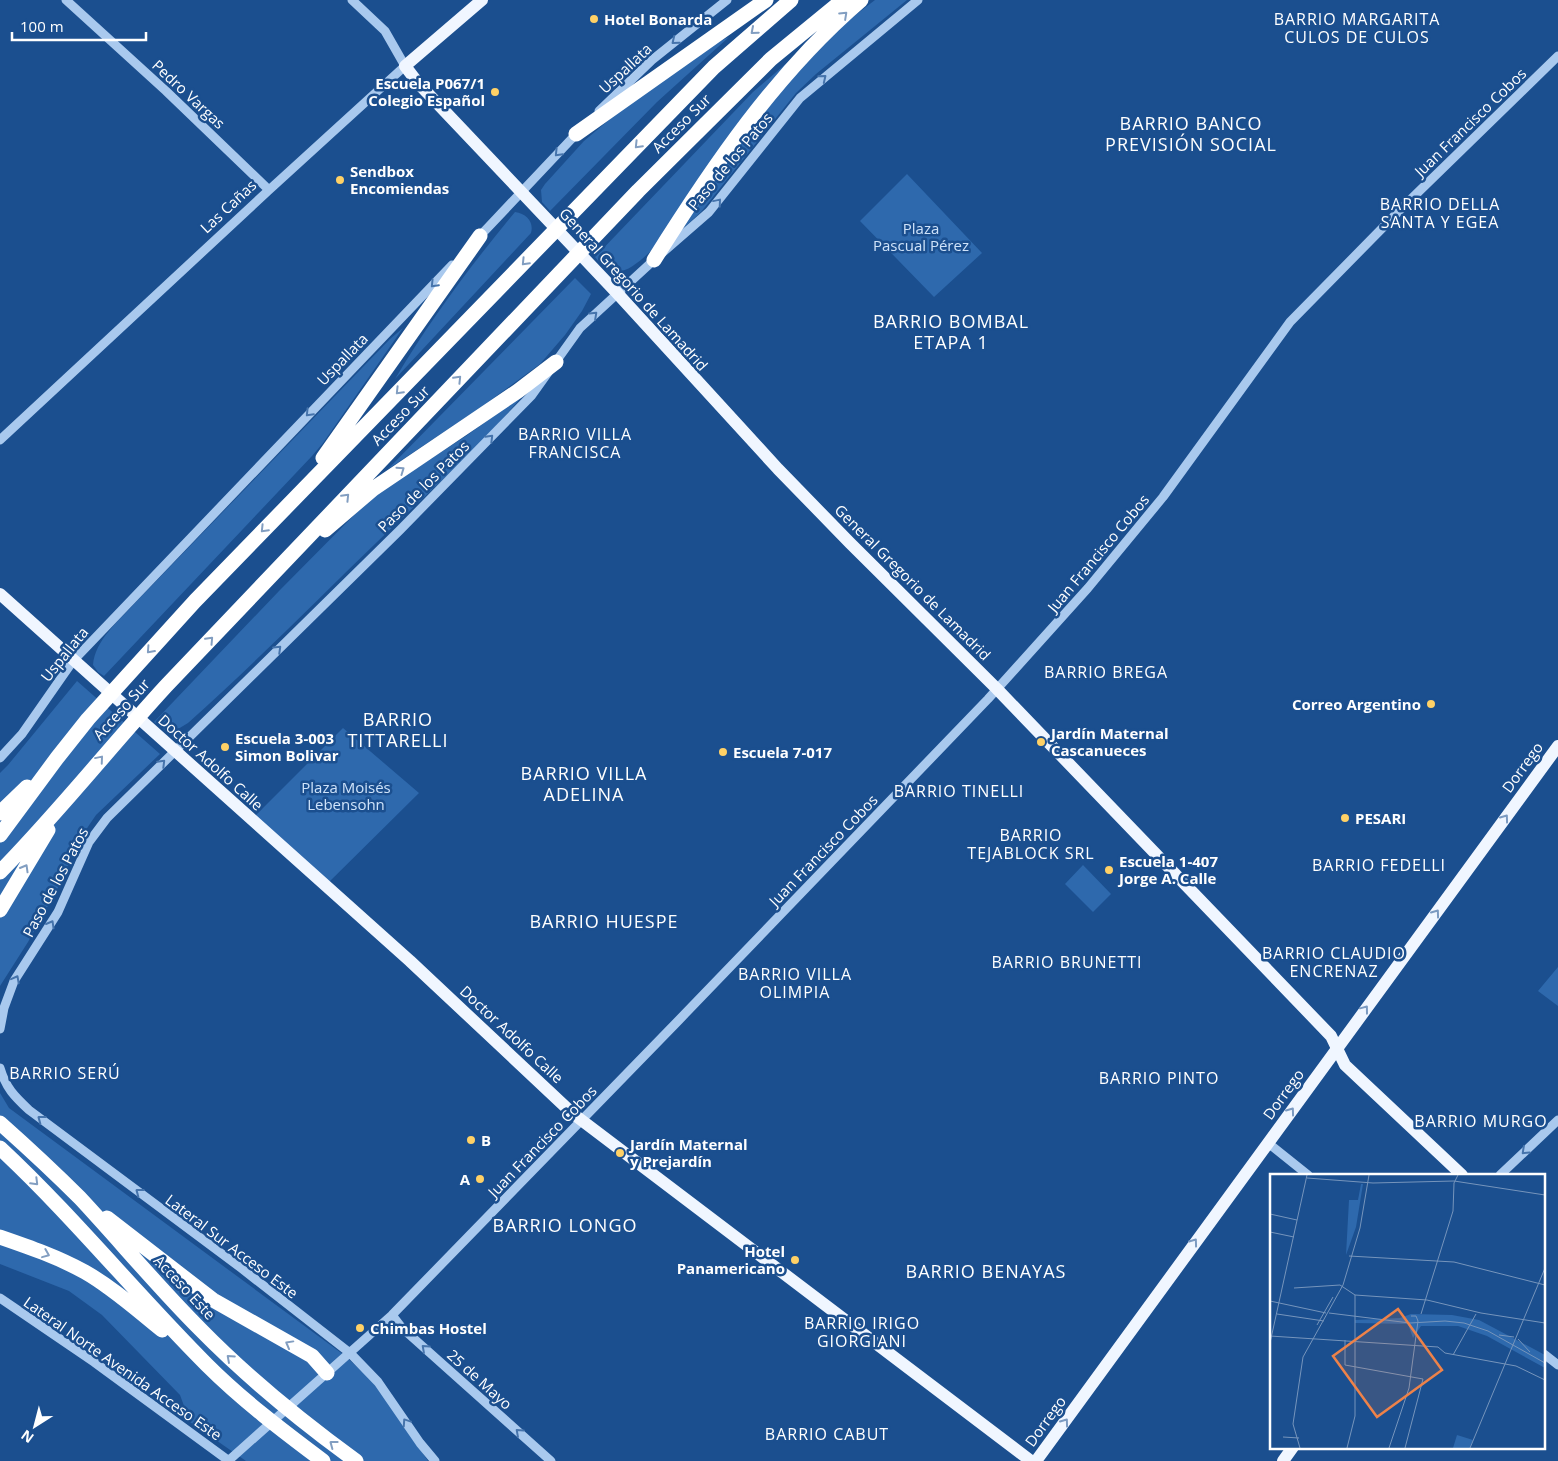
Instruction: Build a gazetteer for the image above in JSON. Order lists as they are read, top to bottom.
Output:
{
  "streets": {
    "highway": ["Acceso Sur", "Acceso Este"],
    "main road": [
      "Las Cañas",
      "General Gregorio de Lamadrid",
      "Doctor Adolfo Calle",
      "Dorrego"
    ],
    "street": [
      "Uspallata",
      "Pedro Vargas",
      "Juan Francisco Cobos",
      "Paso de los Patos",
      "Lateral Sur Acceso Este",
      "Lateral Norte Avenida Acceso Este",
      "25 de Mayo"
    ]
  },
  "crossings": [
    ["Uspallata", "General Gregorio de Lamadrid"],
    ["Uspallata", "Doctor Adolfo Calle"],
    ["Pedro Vargas", "Las Cañas"],
    ["Juan Francisco Cobos", "General Gregorio de Lamadrid"],
    ["Juan Francisco Cobos", "Doctor Adolfo Calle"],
    ["Juan Francisco Cobos", "Lateral Sur Acceso Este"],
    ["Juan Francisco Cobos", "Lateral Norte Avenida Acceso Este"],
    ["Juan Francisco Cobos", "25 de Mayo"],
    ["Paso de los Patos", "General Gregorio de Lamadrid"],
    ["Paso de los Patos", "Doctor Adolfo Calle"],
    ["Las Cañas", "General Gregorio de Lamadrid"],
    ["General Gregorio de Lamadrid", "Dorrego"]
  ],
  "one_way": [
    "Uspallata",
    "Paso de los Patos",
    "Dorrego",
    "Lateral Sur Acceso Este",
    "25 de Mayo"
  ],
  "districts": [
    "BARRIO MARGARITA CULOS DE CULOS",
    "BARRIO BANCO PREVISIÓN SOCIAL",
    "BARRIO DELLA SANTA Y EGEA",
    "BARRIO BOMBAL ETAPA 1",
    "BARRIO VILLA FRANCISCA",
    "BARRIO BREGA",
    "BARRIO TITTARELLI",
    "BARRIO VILLA ADELINA",
    "BARRIO TINELLI",
    "BARRIO TEJABLOCK SRL",
    "BARRIO FEDELLI",
    "BARRIO HUESPE",
    "BARRIO CLAUDIO ENCRENAZ",
    "BARRIO BRUNETTI",
    "BARRIO VILLA OLIMPIA",
    "BARRIO SERÚ",
    "BARRIO PINTO",
    "BARRIO MURGO",
    "BARRIO LONGO",
    "BARRIO BENAYAS",
    "BARRIO IRIGO GIORGIANI",
    "BARRIO CABUT"
  ],
  "parks": ["Plaza Pascual Pérez", "Plaza Moisés Lebensohn"],
  "places": [
    "Hotel Bonarda",
    "Escuela P067/1 Colegio Español",
    "Sendbox Encomiendas",
    "Correo Argentino",
    "Jardín Maternal Cascanueces",
    "Escuela 3-003 Simon Bolivar",
    "Escuela 7-017",
    "PESARI",
    "Escuela 1-407 Jorge A. Calle",
    "B",
    "Jardín Maternal y Prejardín",
    "A",
    "Hotel Panamericano",
    "Chimbas Hostel"
  ],
  "scale_bar": "100 m",
  "north": "bottom left"
}
